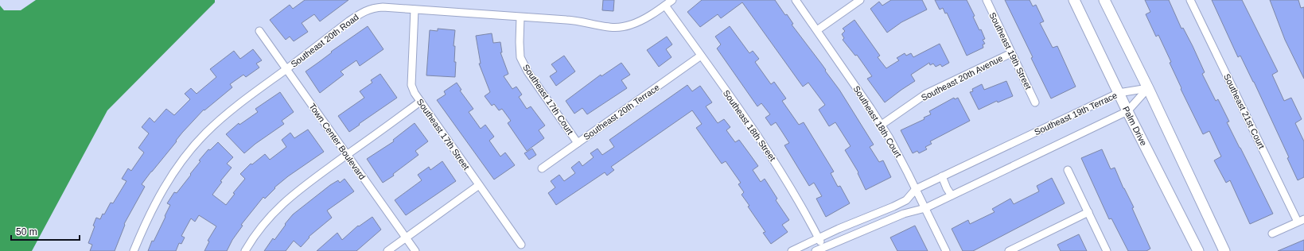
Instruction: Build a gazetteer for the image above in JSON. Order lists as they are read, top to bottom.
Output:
{
  "streets": {
    "main road": ["Palm Drive"],
    "street": [
      "Southeast 20th Road",
      "Southeast 19th Street",
      "Southeast 20th Avenue",
      "Southeast 17th Court",
      "Southeast 21st Court",
      "Southeast 20th Terrace",
      "Southeast 19th Terrace",
      "Southeast 18th Court",
      "Southeast 18th Street",
      "Southeast 17th Street",
      "Town Center Boulevard"
    ]
  },
  "crossings": [
    ["Southeast 20th Road", "Southeast 17th Court"],
    ["Southeast 20th Road", "Southeast 18th Street"],
    ["Southeast 20th Road", "Southeast 17th Street"],
    ["Southeast 20th Road", "Town Center Boulevard"],
    ["Southeast 19th Street", "Southeast 20th Avenue"],
    ["Southeast 20th Avenue", "Southeast 18th Court"],
    ["Southeast 17th Court", "Southeast 20th Terrace"],
    ["Southeast 20th Terrace", "Southeast 18th Street"],
    ["Southeast 19th Terrace", "Southeast 18th Court"],
    ["Southeast 19th Terrace", "Southeast 18th Street"],
    ["Southeast 19th Terrace", "Palm Drive"]
  ],
  "scale_bar": "50 m"
}
